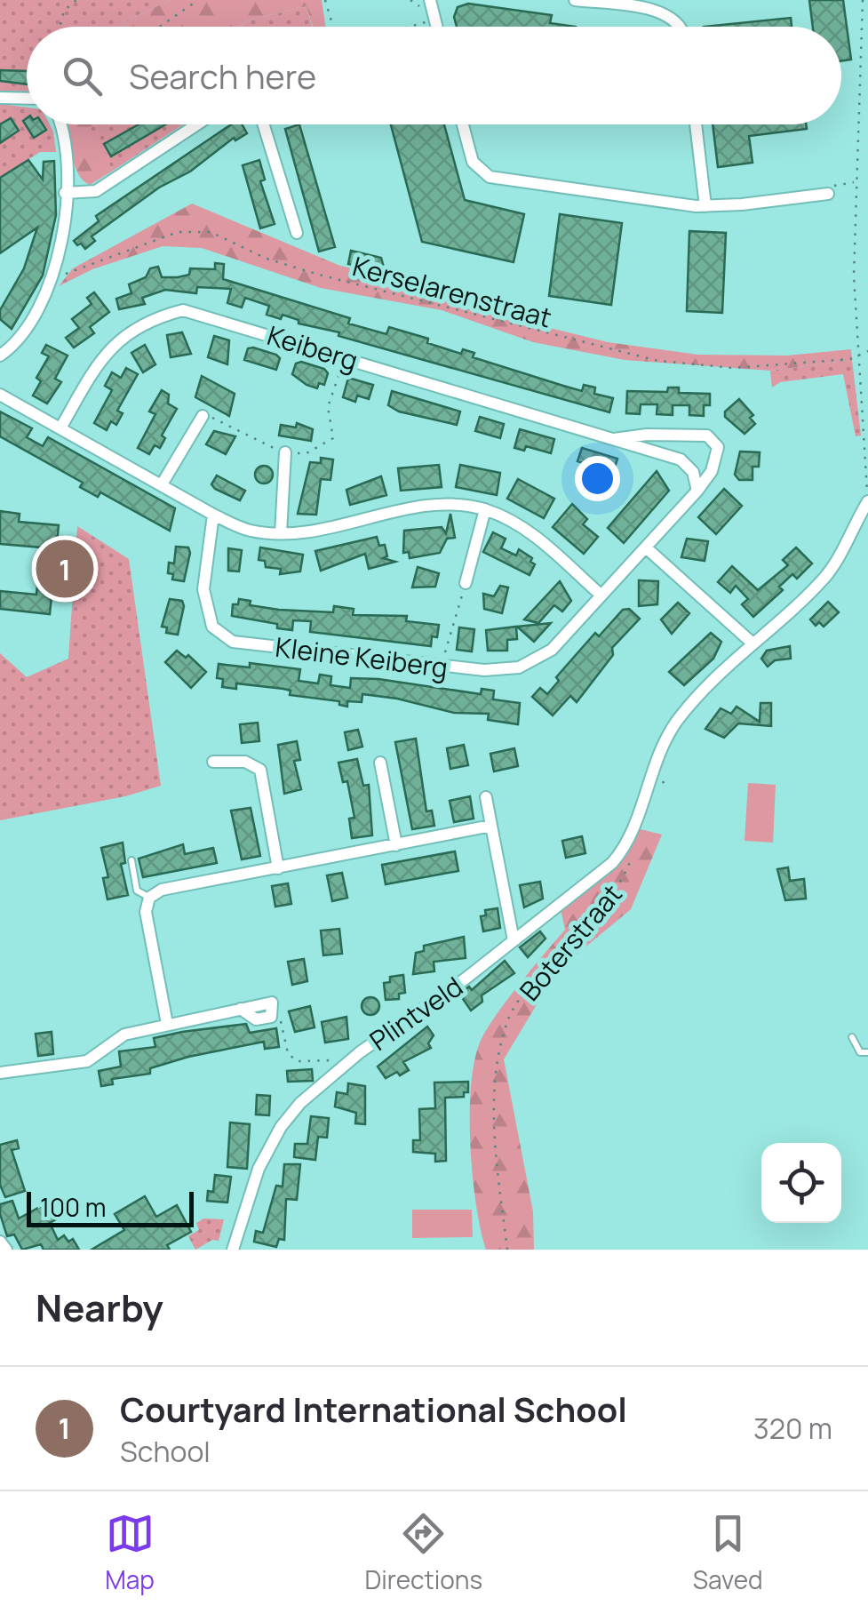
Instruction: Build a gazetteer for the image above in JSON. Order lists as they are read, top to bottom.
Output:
{
  "streets": {
    "street": ["Keiberg", "Kleine Keiberg", "Plintveld"],
    "path": ["Kerselarenstraat", "Boterstraat"]
  },
  "crossings": [
    ["Keiberg", "Kleine Keiberg"]
  ],
  "scale_bar": "100 m",
  "page": {
    "search": "Search here",
    "pins": "1",
    "scale": "100 m",
    "heading": "Nearby",
    "list": [
      {
        "mark": "1",
        "name": "Courtyard International School",
        "note": "School",
        "value": "320 m"
      }
    ],
    "nav": ["Map", "Directions", "Saved"]
  }
}
